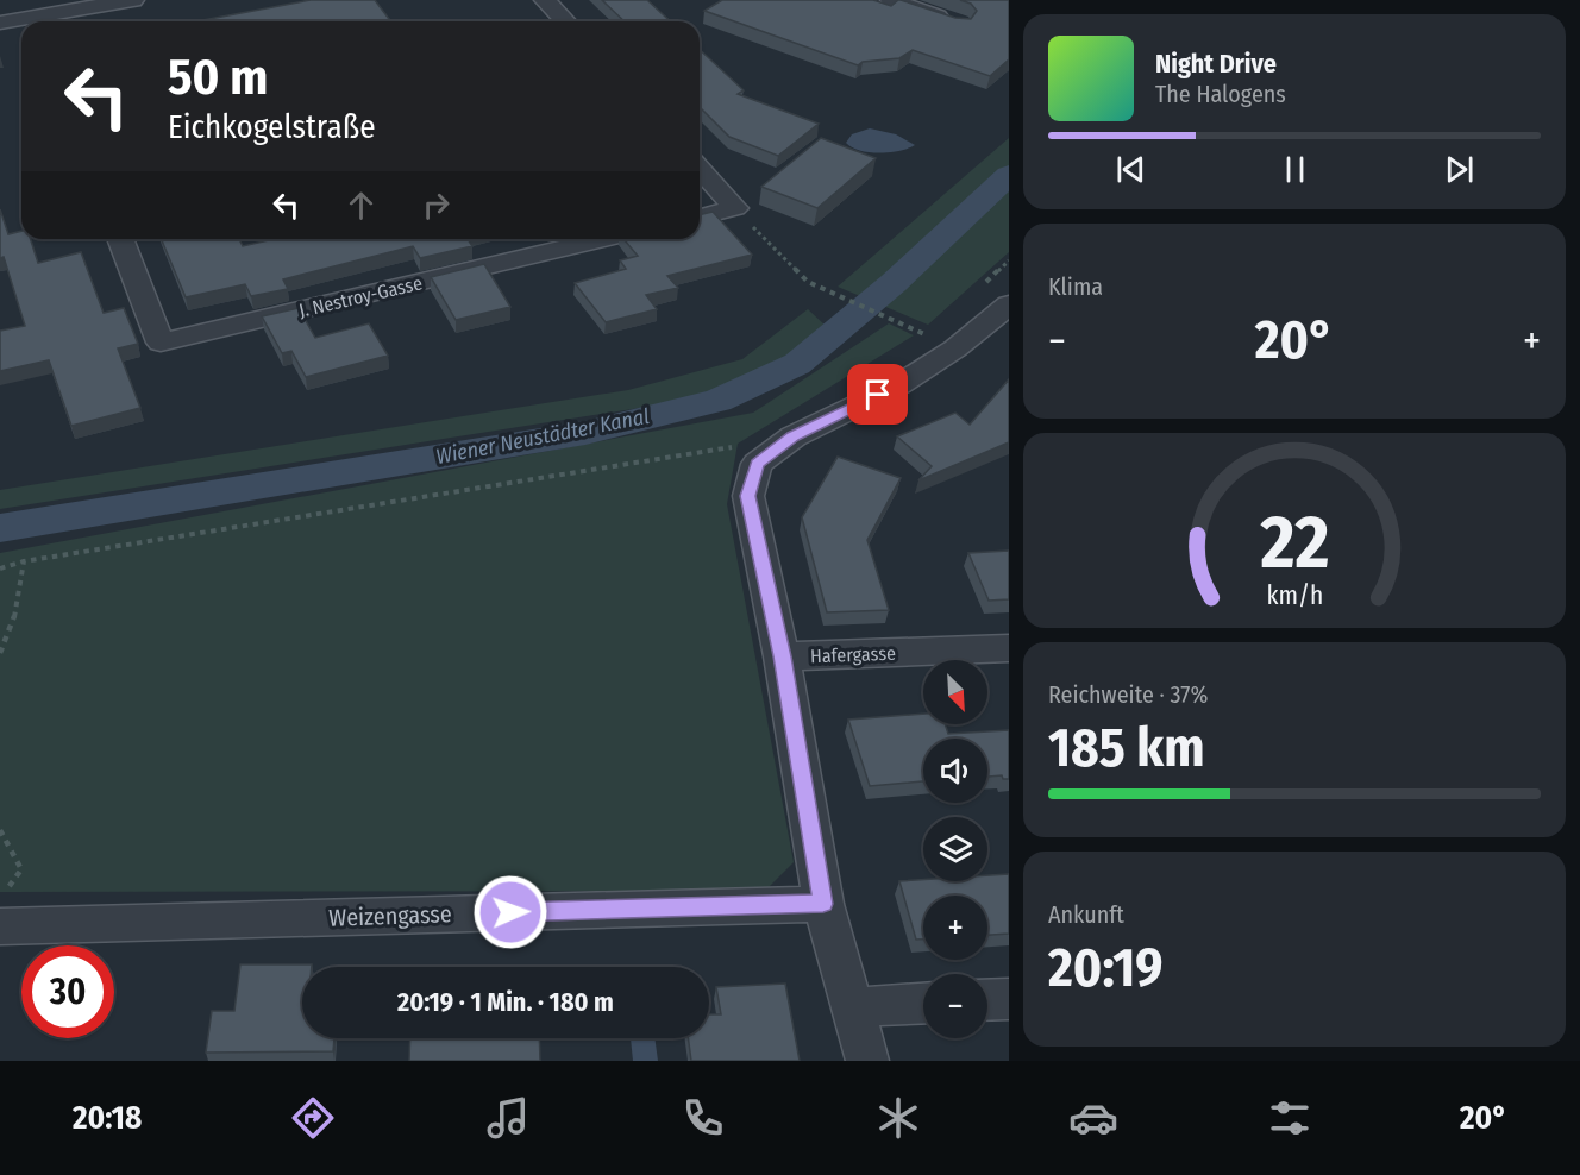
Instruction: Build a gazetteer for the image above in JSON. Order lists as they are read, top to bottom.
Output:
{
  "streets": {
    "street": ["J. Nestroy-Gasse", "Hafergasse", "Weizengasse"]
  },
  "water": ["Wiener Neustädter Kanal"],
  "north": "bottom right",
  "page": {
    "turn": ["50 m", "Eichkogelstraße"],
    "song": ["Night Drive", "The Halogens"],
    "tile": [
      "Klima",
      ["Reichweite · 37%", "185 km"],
      ["Ankunft", "20:19"]
    ],
    "heat": ["−", "20°", "+"],
    "map_buttons": ["+", "−"],
    "limit": "30",
    "trip": "20:19 · 1 Min. · 180 m",
    "tabs": ["20:18", "20°"],
    "gauge": ["22", "km/h"]
  }
}
